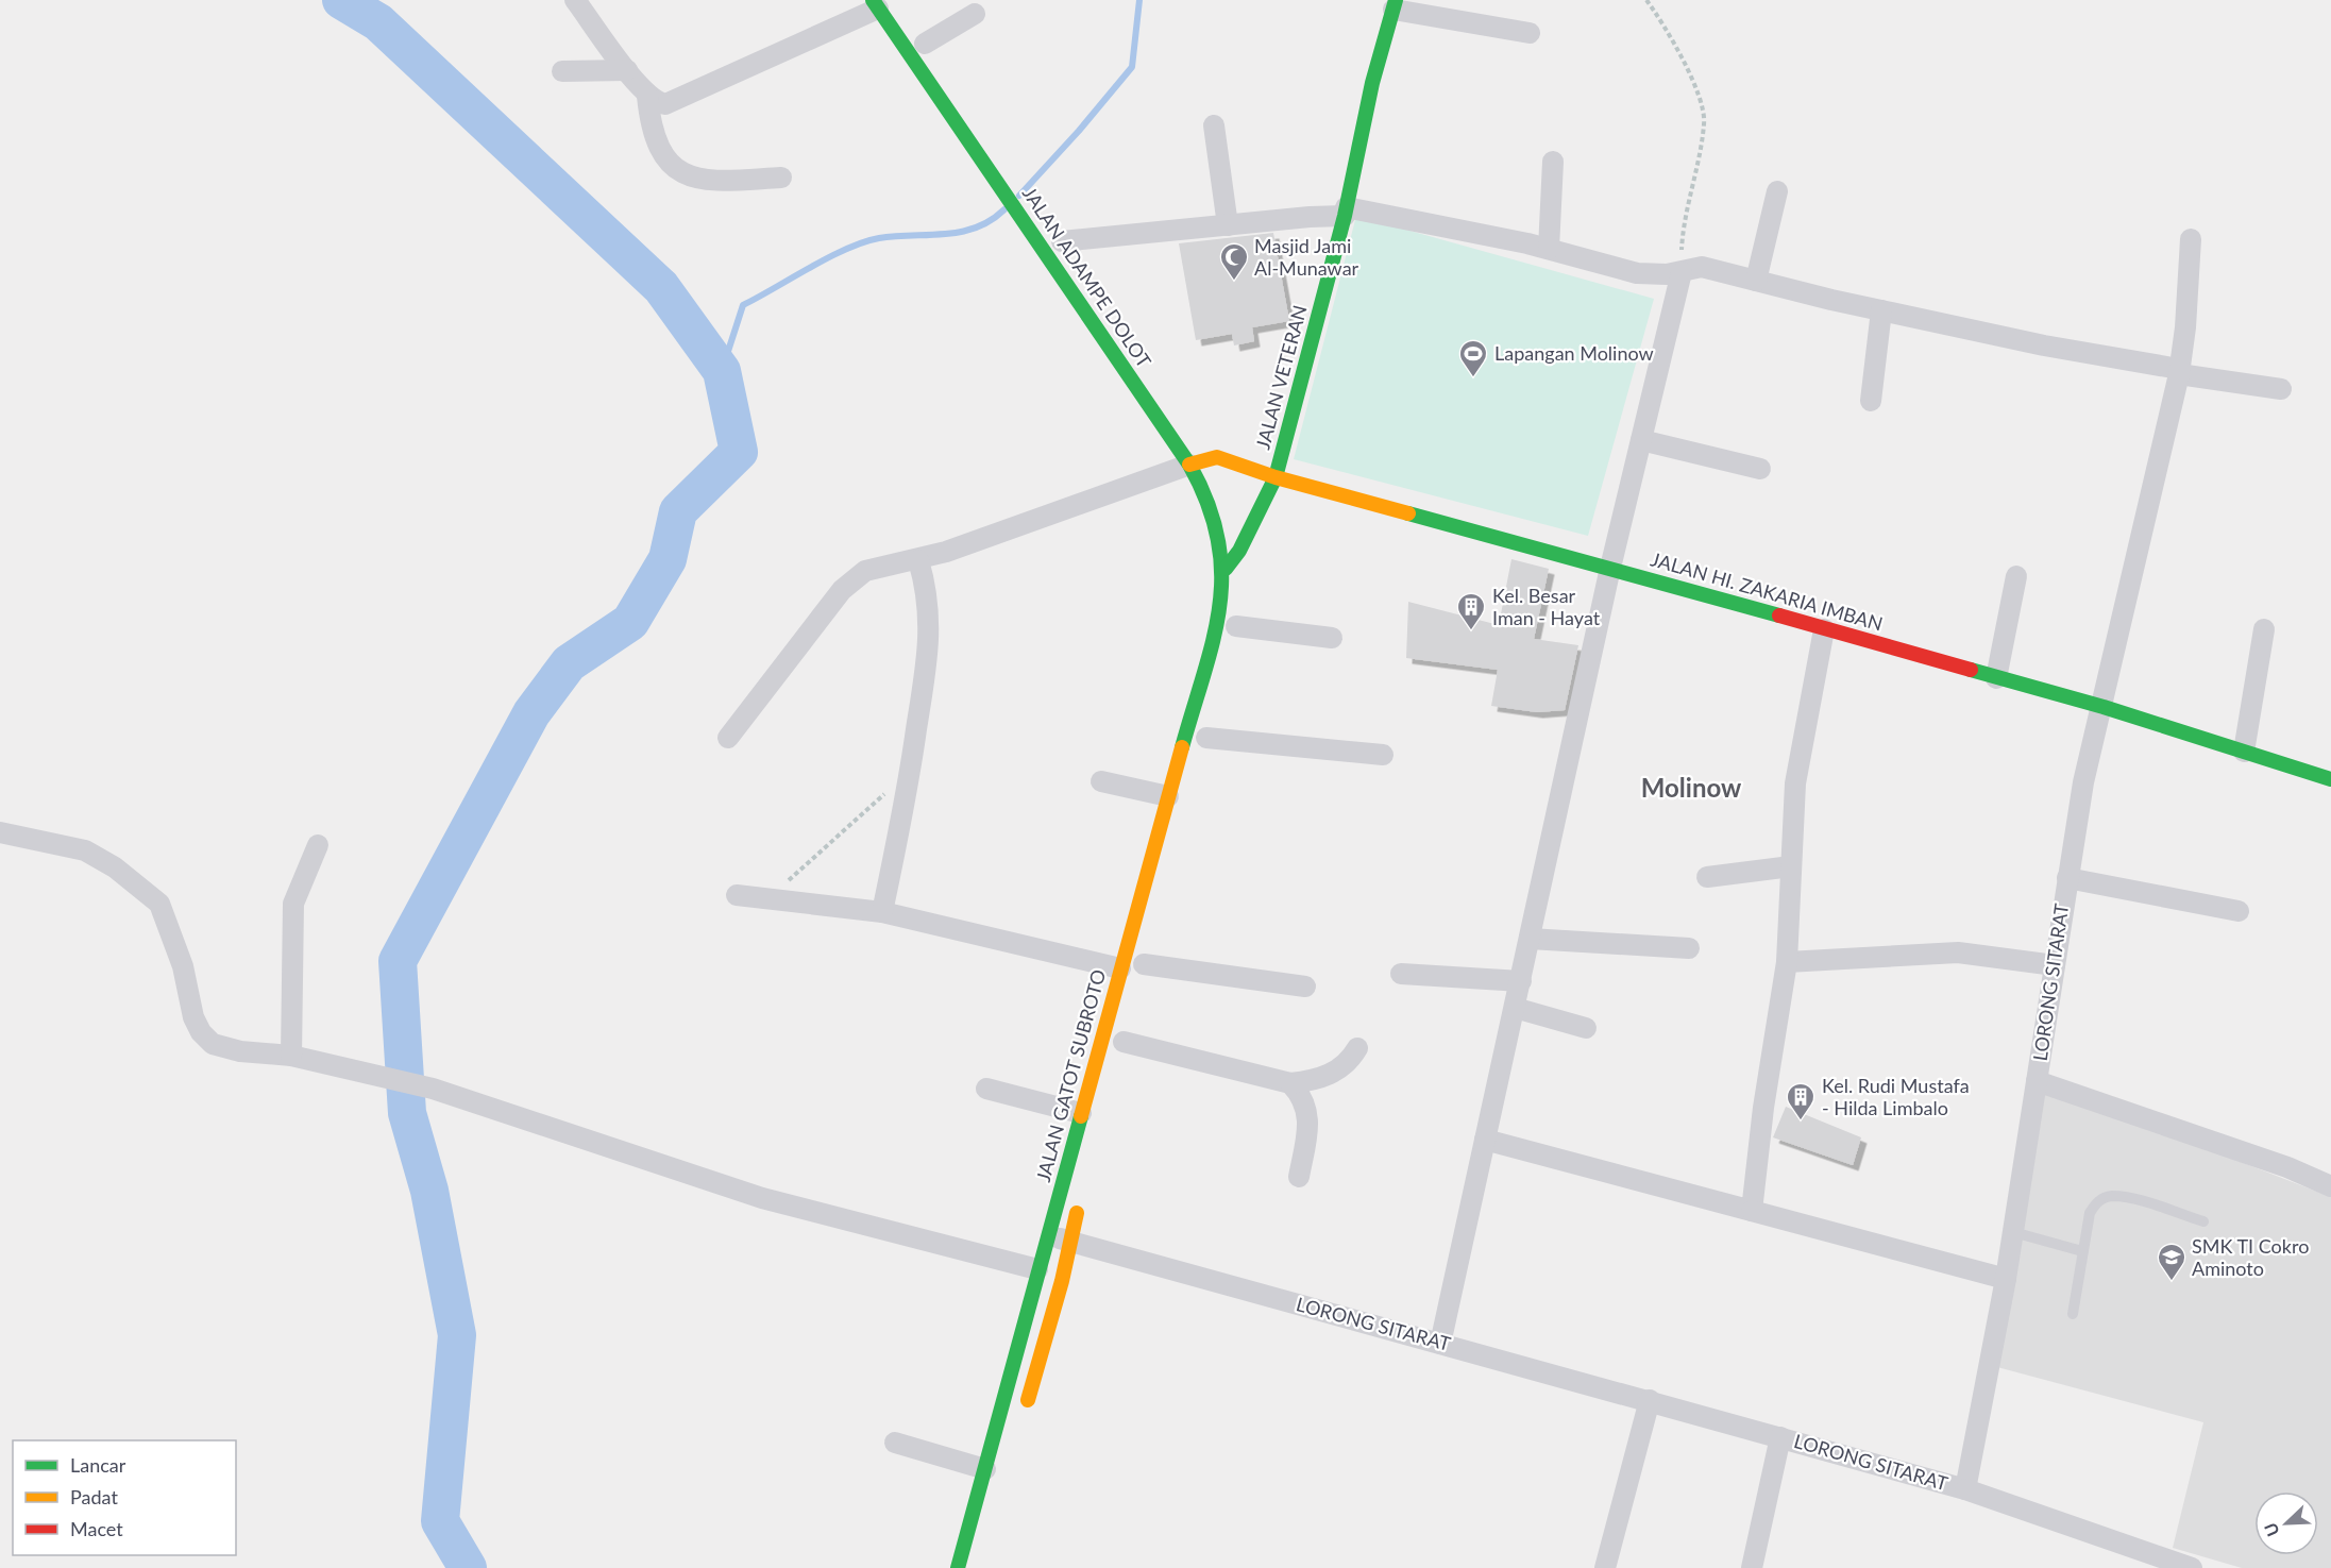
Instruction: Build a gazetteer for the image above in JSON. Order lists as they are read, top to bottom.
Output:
{
  "streets": {
    "main road": [
      "JALAN ADAMPE DOLOT",
      "JALAN VETERAN",
      "JALAN HI. ZAKARIA IMBAN",
      "JALAN GATOT SUBROTO"
    ],
    "street": ["LORONG SITARAT"]
  },
  "crossings": [
    ["JALAN ADAMPE DOLOT", "JALAN VETERAN"],
    ["JALAN ADAMPE DOLOT", "JALAN HI. ZAKARIA IMBAN"],
    ["JALAN ADAMPE DOLOT", "JALAN GATOT SUBROTO"],
    ["JALAN VETERAN", "JALAN HI. ZAKARIA IMBAN"],
    ["JALAN HI. ZAKARIA IMBAN", "LORONG SITARAT"],
    ["LORONG SITARAT", "JALAN GATOT SUBROTO"]
  ],
  "districts": ["Molinow"],
  "places": {
    "mosque": ["Masjid Jami Al-Munawar"],
    "sports": ["Lapangan Molinow"],
    "building": ["Kel. Besar Iman - Hayat", "Kel. Rudi Mustafa - Hilda Limbalo"],
    "school or university": ["SMK TI Cokro Aminoto"]
  },
  "legend": ["Lancar", "Padat", "Macet"],
  "north": "bottom left"
}
